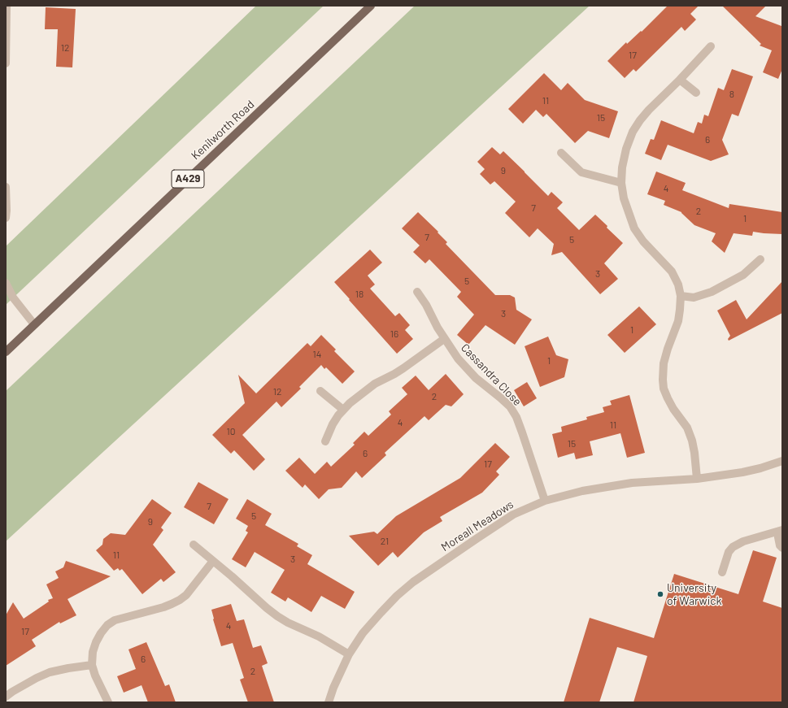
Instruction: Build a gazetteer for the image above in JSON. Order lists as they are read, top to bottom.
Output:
{
  "streets": {
    "main road": ["Kenilworth Road", "A429"],
    "street": ["Cassandra Close", "Moreall Meadows"]
  },
  "crossings": [
    ["Cassandra Close", "Moreall Meadows"]
  ],
  "places": ["University of Warwick"],
  "house_numbers": [
    "12",
    "17",
    "8",
    "11",
    "15",
    "6",
    "9",
    "4",
    "7",
    "2",
    "1",
    "7",
    "5",
    "3",
    "5",
    "18",
    "3",
    "1",
    "16",
    "14",
    "1",
    "12",
    "2",
    "4",
    "11",
    "10",
    "15",
    "6",
    "17",
    "7",
    "5",
    "9",
    "21",
    "11",
    "3",
    "4",
    "17",
    "6",
    "2"
  ]
}
